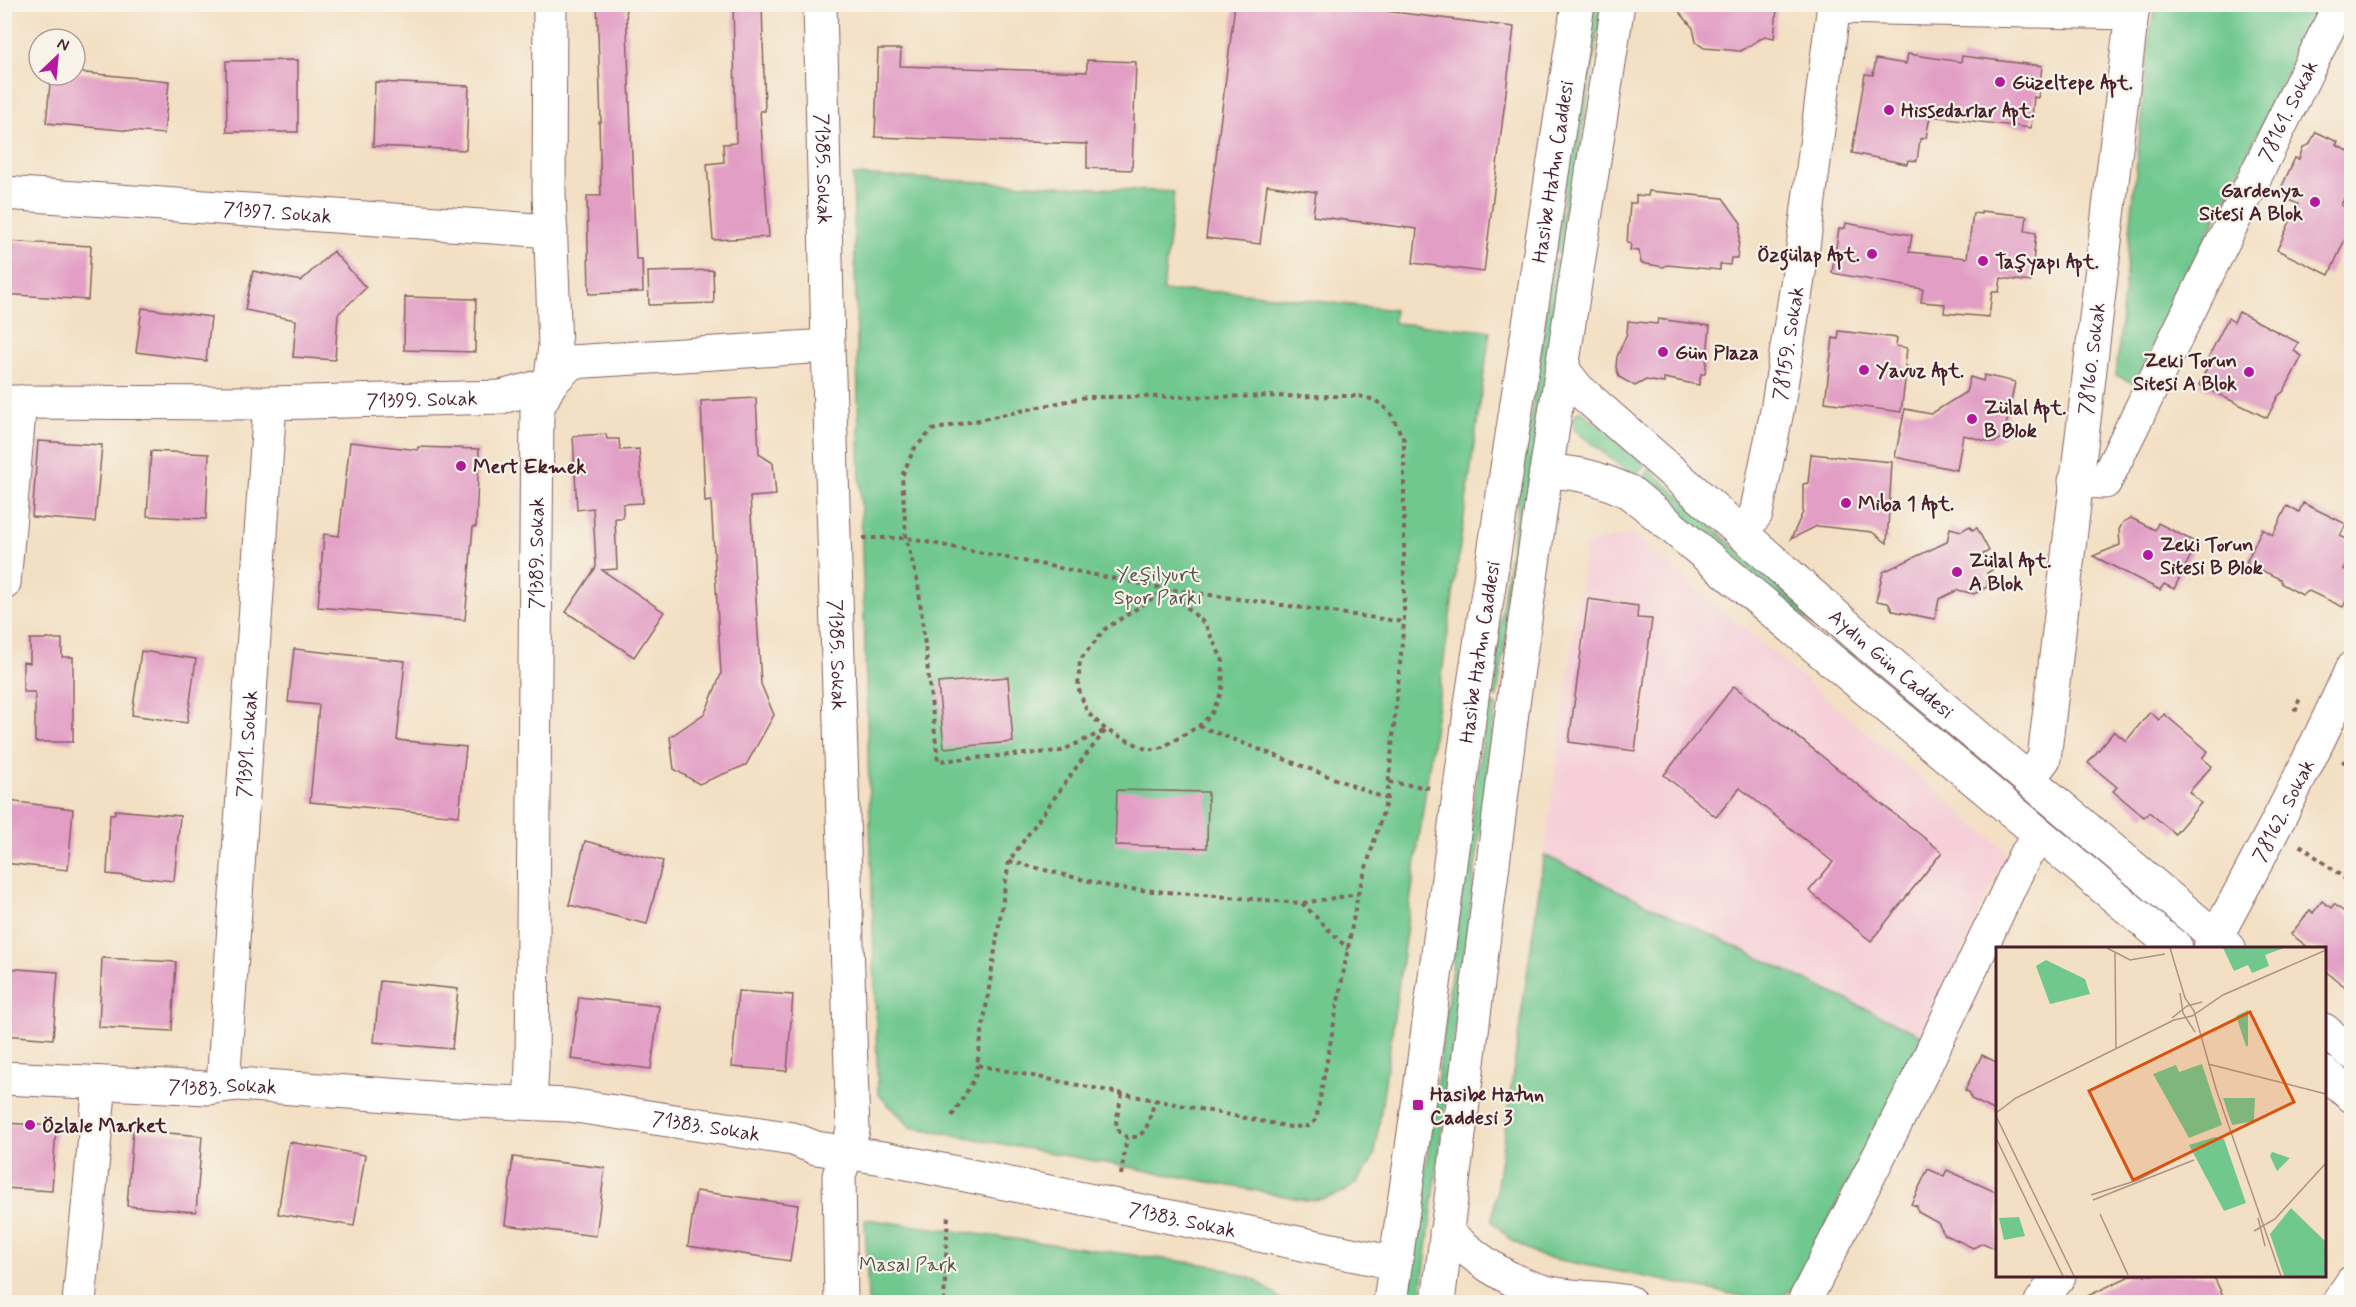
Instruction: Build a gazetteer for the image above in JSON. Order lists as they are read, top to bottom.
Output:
{
  "streets": {
    "street": [
      "78161. Sokak",
      "71385. Sokak",
      "Hasibe Hatun Caddesi",
      "71397. Sokak",
      "78159. Sokak",
      "78160. Sokak",
      "71399. Sokak",
      "71389. Sokak",
      "Aydın Gün Caddesi",
      "71391. Sokak",
      "78162. Sokak",
      "71383. Sokak"
    ]
  },
  "crossings": [
    ["78161. Sokak", "78160. Sokak"],
    ["71385. Sokak", "71383. Sokak"],
    ["Hasibe Hatun Caddesi", "Aydın Gün Caddesi"],
    ["Hasibe Hatun Caddesi", "71383. Sokak"],
    ["71397. Sokak", "71389. Sokak"],
    ["78159. Sokak", "Aydın Gün Caddesi"],
    ["78160. Sokak", "Aydın Gün Caddesi"],
    ["71399. Sokak", "71389. Sokak"],
    ["71399. Sokak", "71391. Sokak"],
    ["71389. Sokak", "71383. Sokak"],
    ["Aydın Gün Caddesi", "78162. Sokak"],
    ["71391. Sokak", "71383. Sokak"]
  ],
  "parks": ["Yeşilyurt Spor Parkı", "Masal Park"],
  "places": {
    "other": [
      "Güzeltepe Apt.",
      "Hissedarlar Apt.",
      "Gardenya Sitesi A Blok",
      "Özgülap Apt.",
      "Taşyapı Apt.",
      "Gün Plaza",
      "Yavuz Apt.",
      "Zeki Torun Sitesi A Blok",
      "Zülal Apt. B Blok",
      "Mert Ekmek",
      "Miba 1 Apt.",
      "Zeki Torun Sitesi B Blok",
      "Zülal Apt. A Blok",
      "Özlale Market"
    ],
    "transit": ["Hasibe Hatun Caddesi 3"]
  },
  "north": "top right"
}
